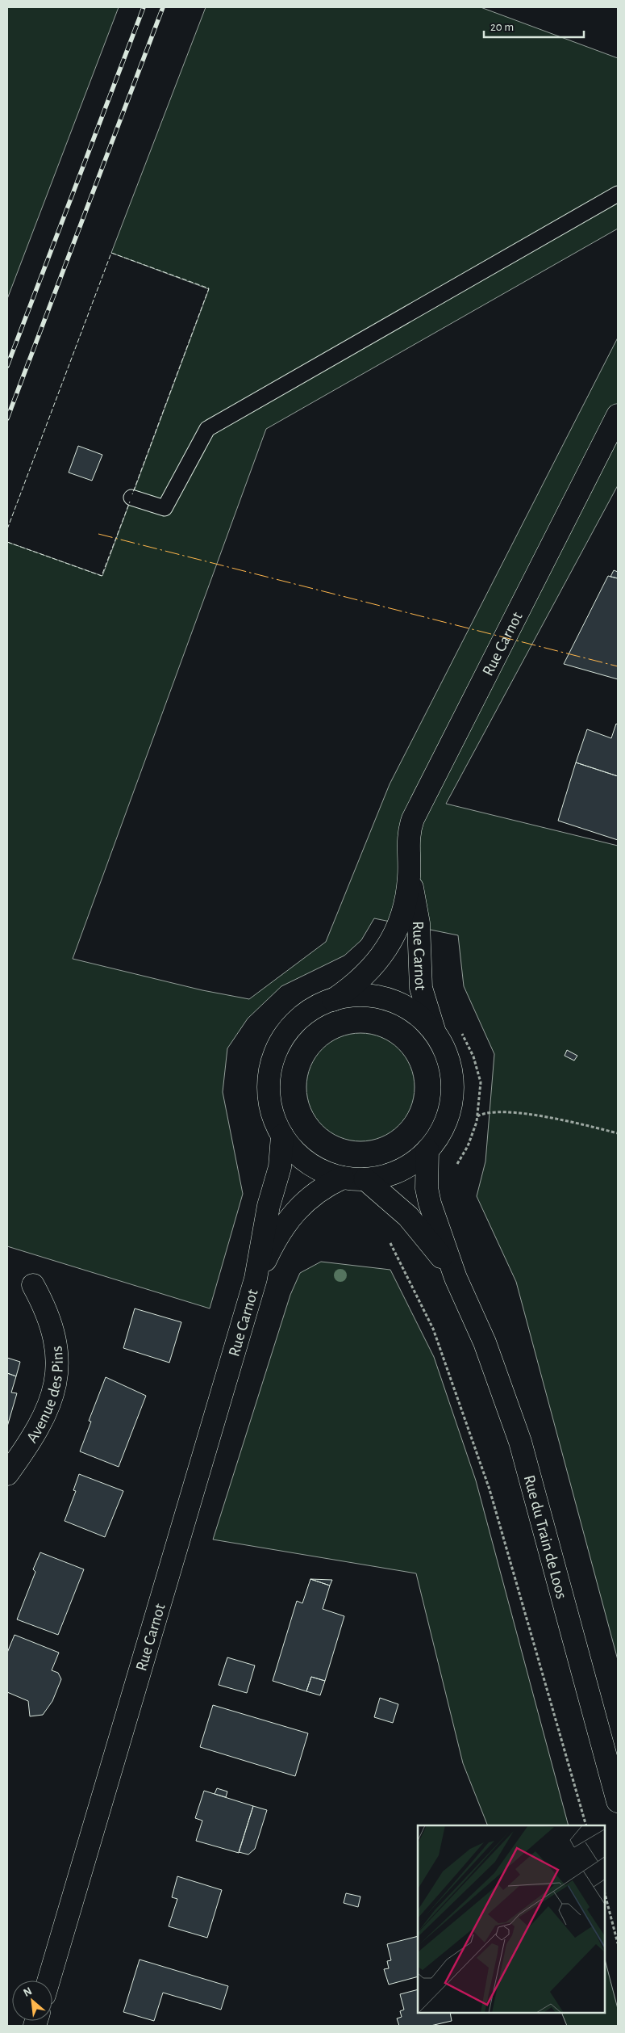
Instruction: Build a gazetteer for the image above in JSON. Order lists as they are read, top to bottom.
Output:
{
  "streets": {
    "street": ["Rue Carnot", "Avenue des Pins", "Rue du Train de Loos"]
  },
  "scale_bar": "20 m",
  "north": "top left"
}
